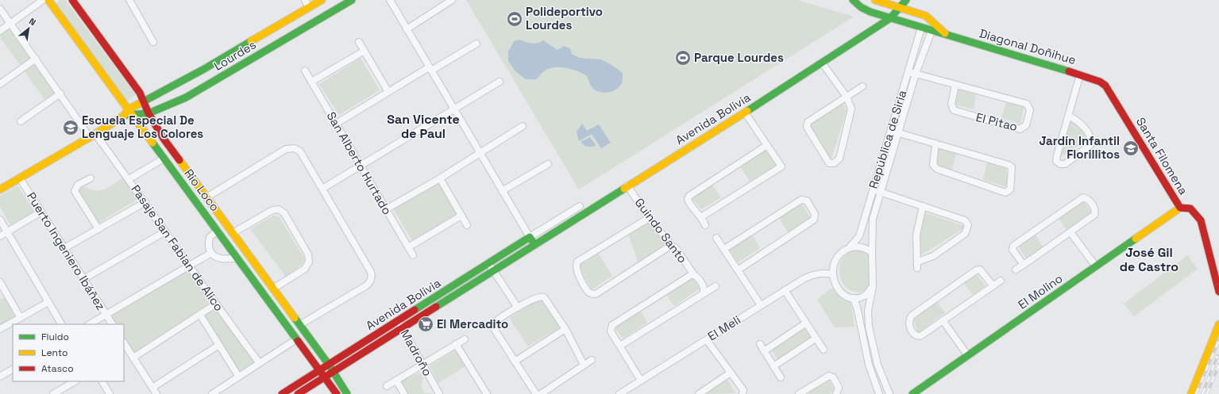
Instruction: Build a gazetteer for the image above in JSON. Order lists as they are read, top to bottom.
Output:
{
  "streets": {
    "street": [
      "Diagonal Doñihue",
      "Lourdes",
      "Avenida Bolivia",
      "El Pitao",
      "República de Siria",
      "Santa Filomena",
      "San Alberto Hurtado",
      "Río Loco",
      "Guindo Santo",
      "Pasaje San Fabian de Alico",
      "Puerto Ingeniero Ibáñez",
      "El Molino",
      "El Meli",
      "Madroño"
    ]
  },
  "crossings": [
    ["Diagonal Doñihue", "Avenida Bolivia"],
    ["Diagonal Doñihue", "República de Siria"],
    ["Diagonal Doñihue", "Santa Filomena"],
    ["Lourdes", "Río Loco"],
    ["Lourdes", "Pasaje San Fabian de Alico"],
    ["Lourdes", "Puerto Ingeniero Ibáñez"],
    ["Avenida Bolivia", "Río Loco"],
    ["Avenida Bolivia", "Guindo Santo"],
    ["Avenida Bolivia", "Madroño"],
    ["El Pitao", "República de Siria"],
    ["República de Siria", "El Meli"],
    ["Santa Filomena", "El Molino"]
  ],
  "districts": ["San Vicente de Paul", "José Gil de Castro"],
  "places": {
    "sports": ["Polideportivo Lourdes", "Parque Lourdes"],
    "school or university": ["Escuela Especial De Lenguaje Los Colores", "Jardín Infantil Florillitos"],
    "supermarket": ["El Mercadito"]
  },
  "legend": ["Fluido", "Lento", "Atasco"],
  "north": "top right"
}
